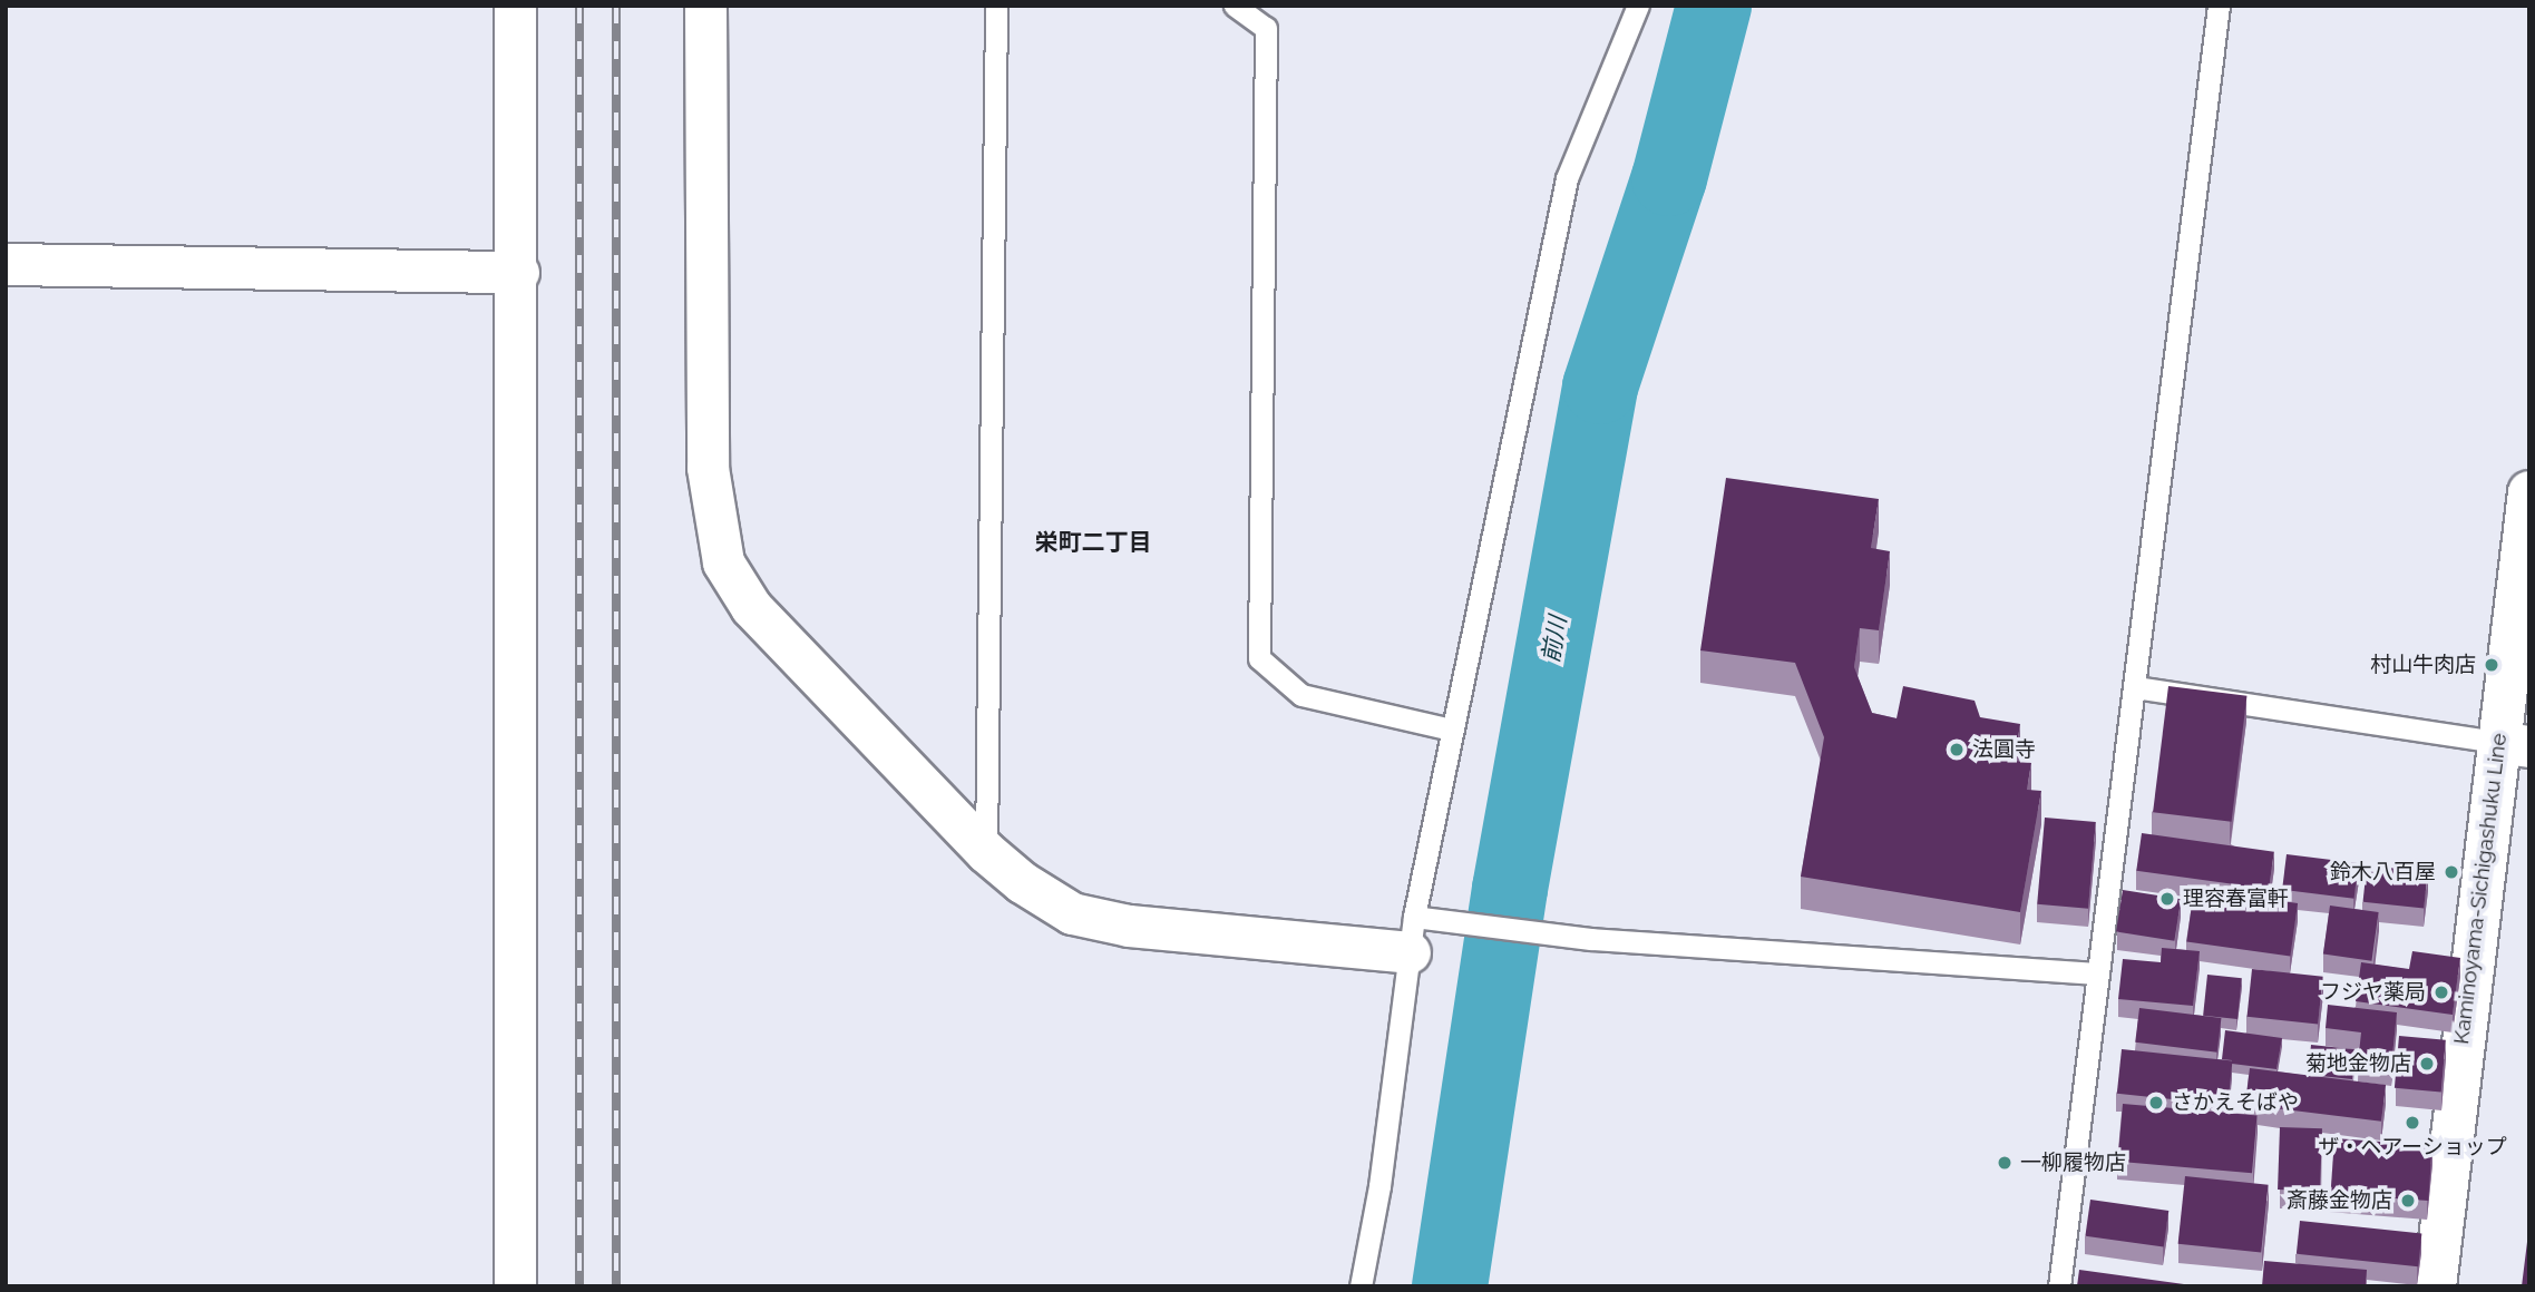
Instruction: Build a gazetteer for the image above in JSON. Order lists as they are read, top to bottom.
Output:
{
  "streets": {
    "main road": ["Kaminoyama-Sichigashuku Line"]
  },
  "districts": ["栄町二丁目"],
  "water": ["前川"],
  "places": [
    "村山牛肉店",
    "法圓寺",
    "鈴木八百屋",
    "理容春富軒",
    "フジヤ薬局",
    "菊地金物店",
    "さかえそばや",
    "ザ・ヘアーショップ",
    "一柳履物店",
    "斎藤金物店"
  ]
}
